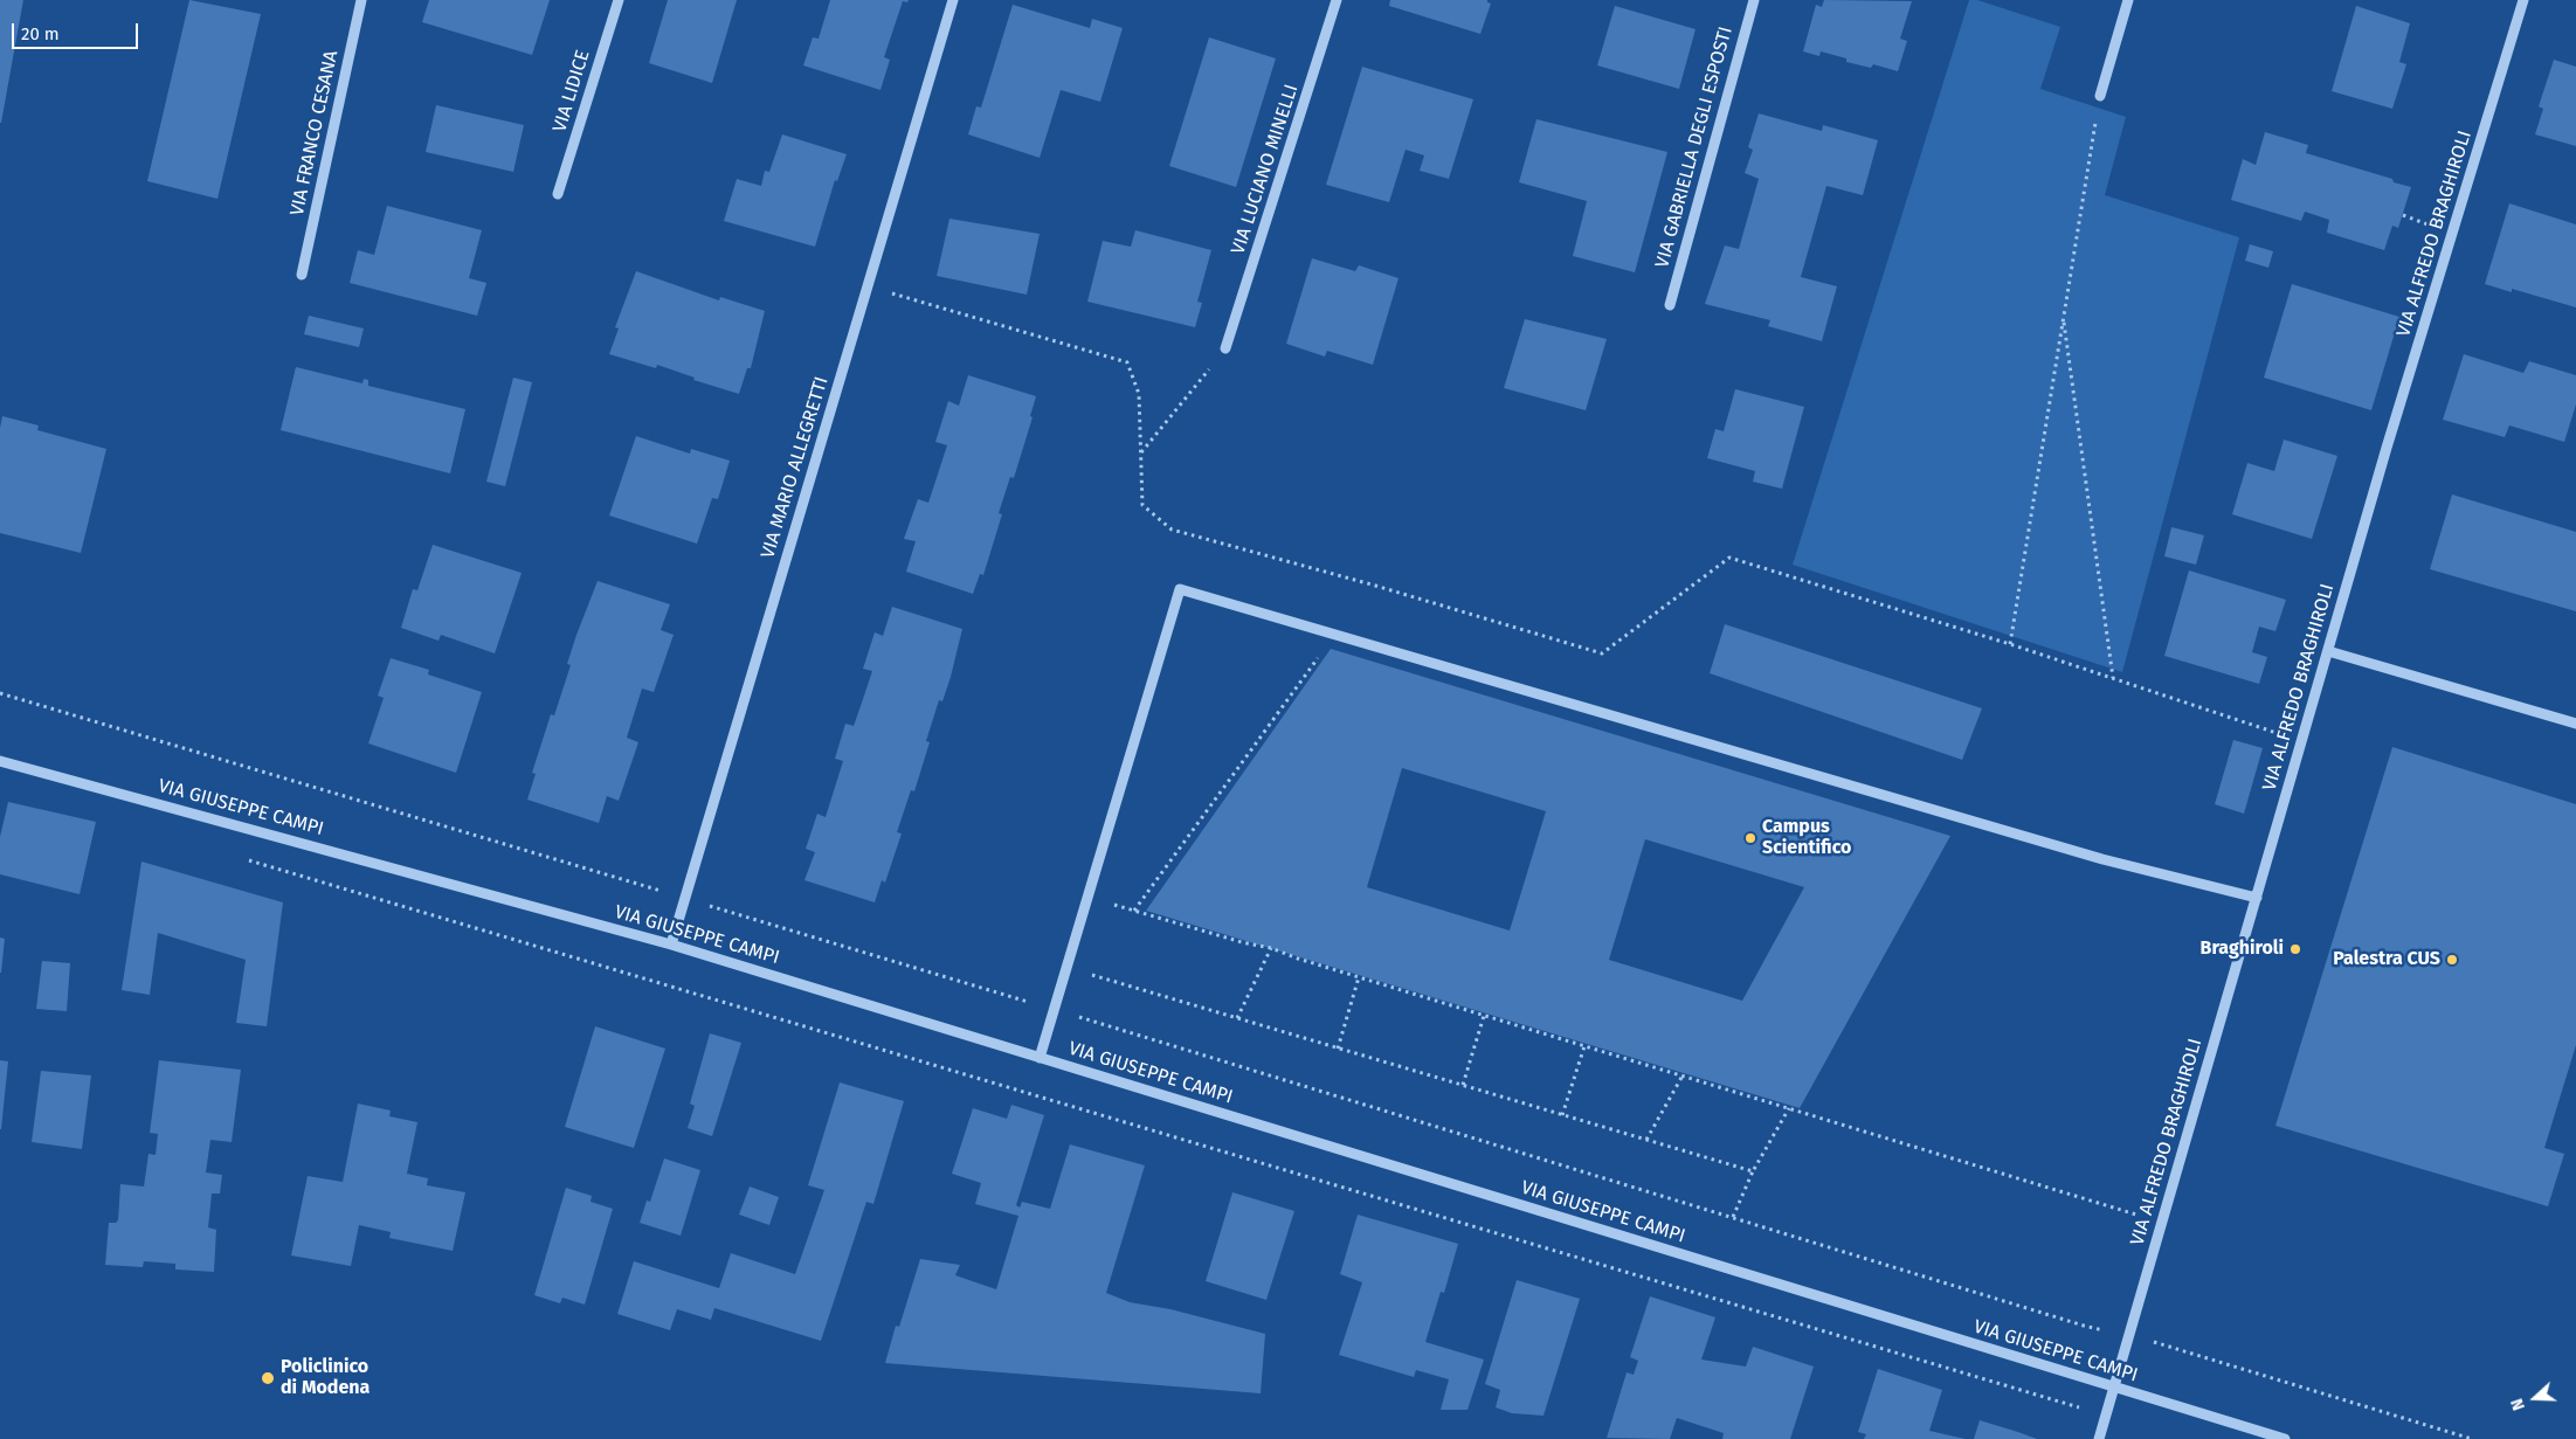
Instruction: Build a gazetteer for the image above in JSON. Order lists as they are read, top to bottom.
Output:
{
  "streets": {
    "street": [
      "VIA LIDICE",
      "VIA FRANCO CESANA",
      "VIA GABRIELLA DEGLI ESPOSTI",
      "VIA LUCIANO MINELLI",
      "VIA ALFREDO BRAGHIROLI",
      "VIA MARIO ALLEGRETTI",
      "VIA GIUSEPPE CAMPI"
    ]
  },
  "crossings": [
    ["VIA ALFREDO BRAGHIROLI", "VIA GIUSEPPE CAMPI"],
    ["VIA MARIO ALLEGRETTI", "VIA GIUSEPPE CAMPI"]
  ],
  "places": [
    "Campus Scientifico",
    "Braghiroli",
    "Palestra CUS",
    "Policlinico di Modena"
  ],
  "scale_bar": "20 m",
  "north": "left"
}
